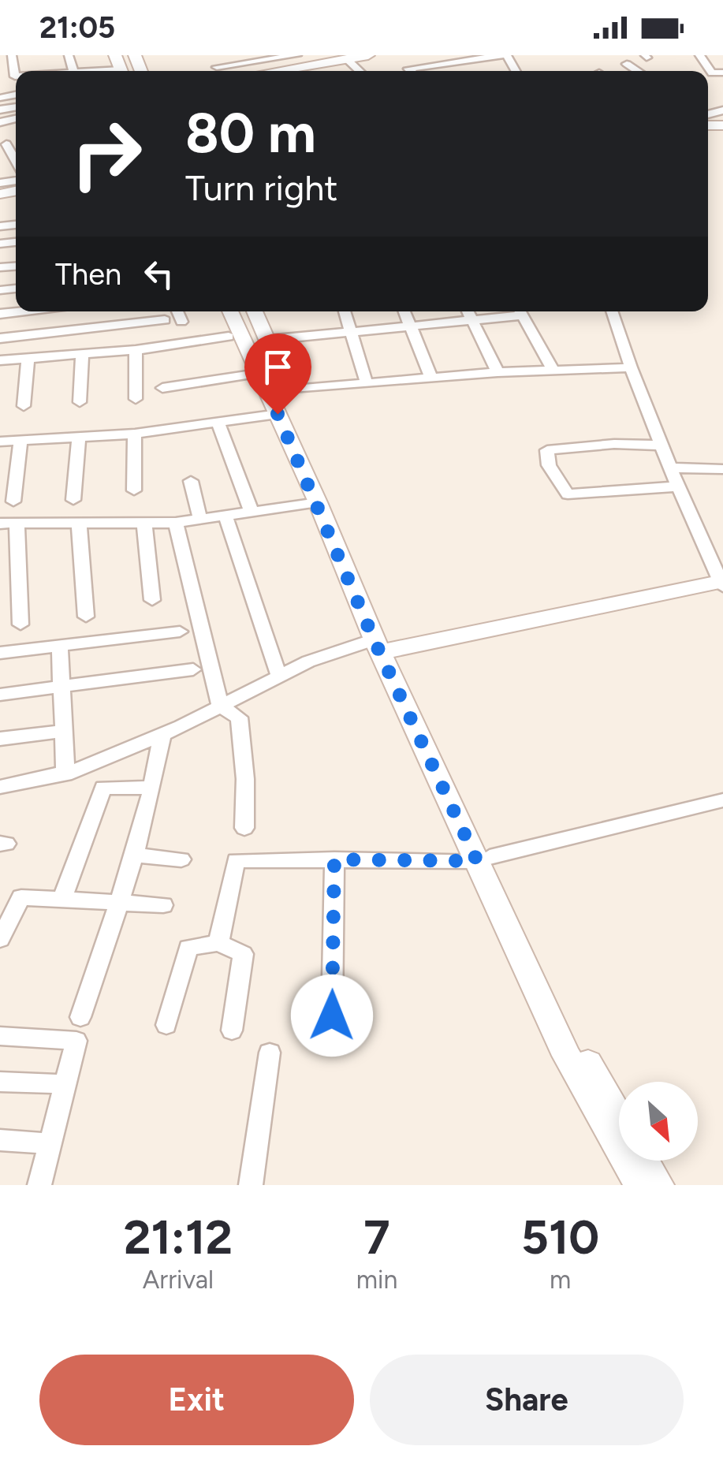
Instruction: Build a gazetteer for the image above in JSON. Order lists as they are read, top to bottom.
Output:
{
  "north": "bottom right",
  "page": {
    "status": "21:05",
    "turn": ["80 m", "Turn right"],
    "then": "Then",
    "eta": [
      "21:12",
      "Arrival",
      "7",
      "min",
      "510",
      "m"
    ],
    "buttons": ["Exit", "Share"]
  }
}
